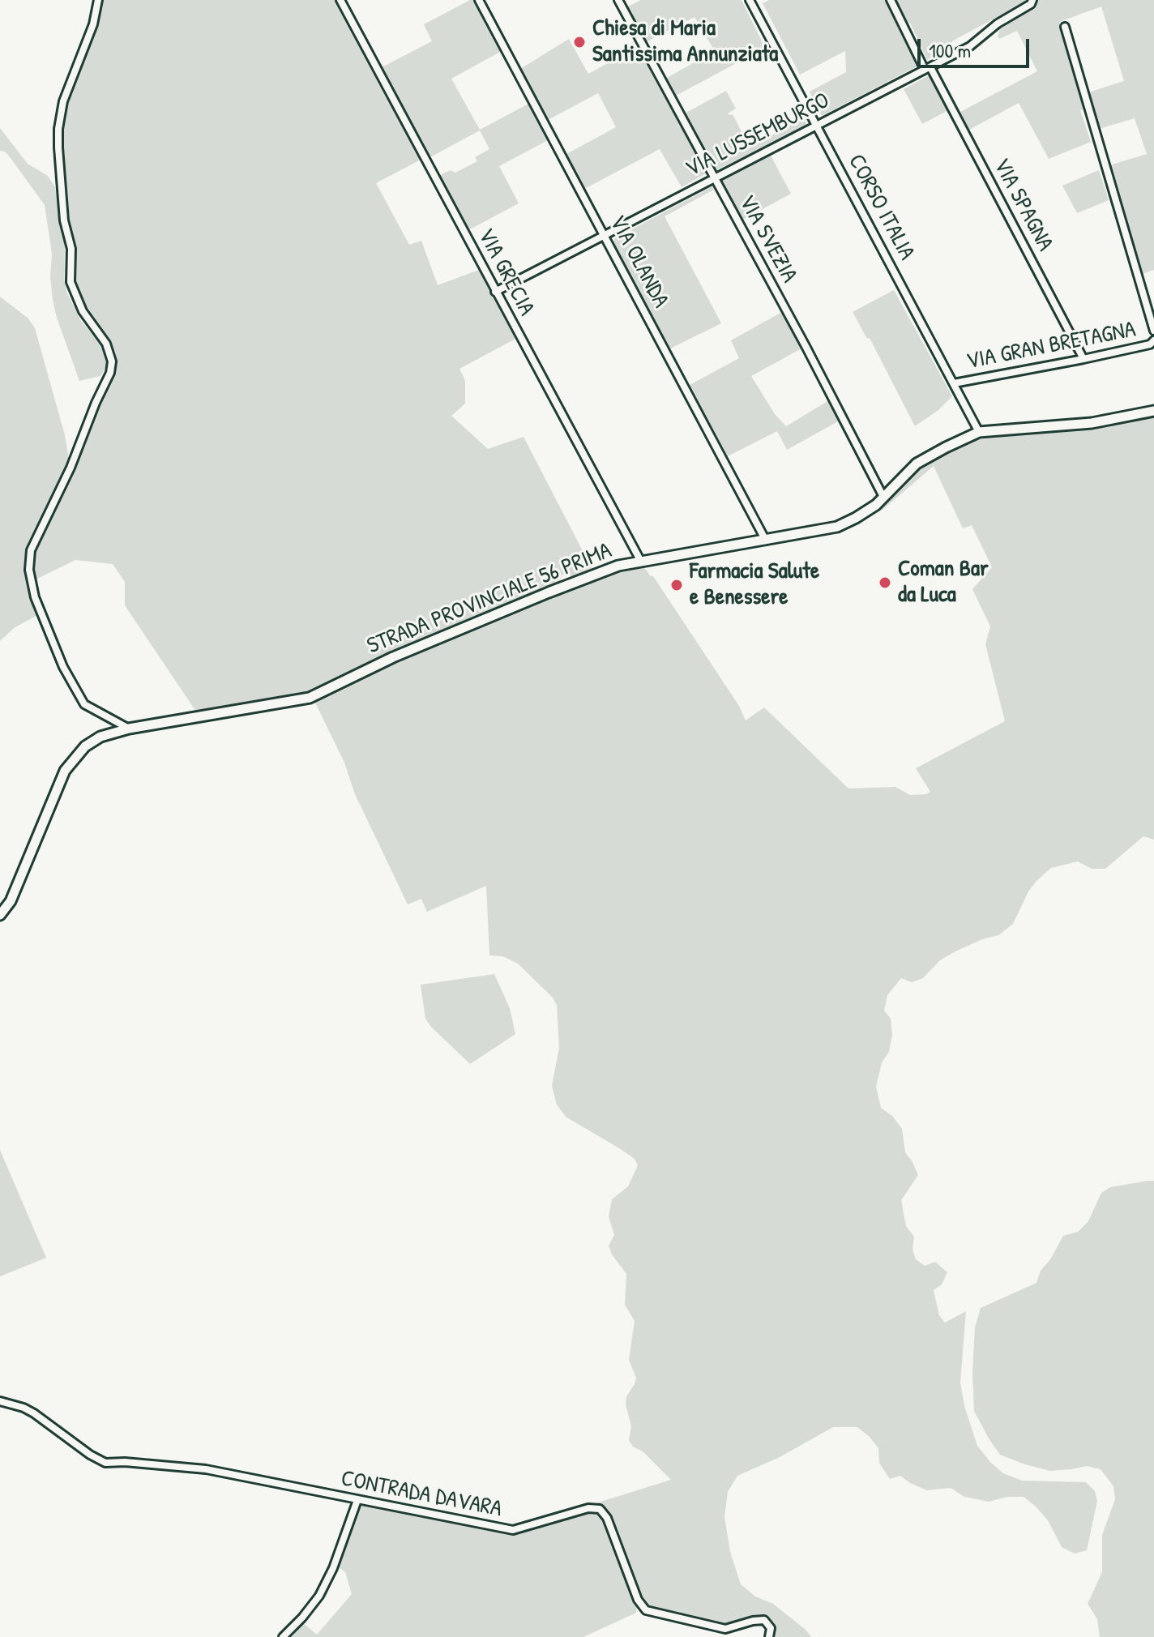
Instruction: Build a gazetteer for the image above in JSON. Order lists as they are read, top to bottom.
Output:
{
  "streets": {
    "street": [
      "VIA LUSSEMBURGO",
      "VIA SPAGNA",
      "CORSO ITALIA",
      "VIA SVEZIA",
      "VIA OLANDA",
      "VIA GRECIA",
      "VIA GRAN BRETAGNA",
      "STRADA PROVINCIALE 56 PRIMA",
      "CONTRADA DAVARA"
    ]
  },
  "crossings": [
    ["VIA LUSSEMBURGO", "VIA SPAGNA"],
    ["VIA LUSSEMBURGO", "CORSO ITALIA"],
    ["VIA LUSSEMBURGO", "VIA SVEZIA"],
    ["VIA LUSSEMBURGO", "VIA OLANDA"],
    ["VIA LUSSEMBURGO", "VIA GRECIA"],
    ["VIA SPAGNA", "VIA GRAN BRETAGNA"],
    ["CORSO ITALIA", "VIA GRAN BRETAGNA"],
    ["CORSO ITALIA", "STRADA PROVINCIALE 56 PRIMA"],
    ["VIA SVEZIA", "STRADA PROVINCIALE 56 PRIMA"],
    ["VIA OLANDA", "STRADA PROVINCIALE 56 PRIMA"],
    ["VIA GRECIA", "STRADA PROVINCIALE 56 PRIMA"]
  ],
  "places": ["Chiesa di Maria Santissima Annunziata", "Coman Bar da Luca", "Farmacia Salute e Benessere"],
  "scale_bar": "100 m"
}
